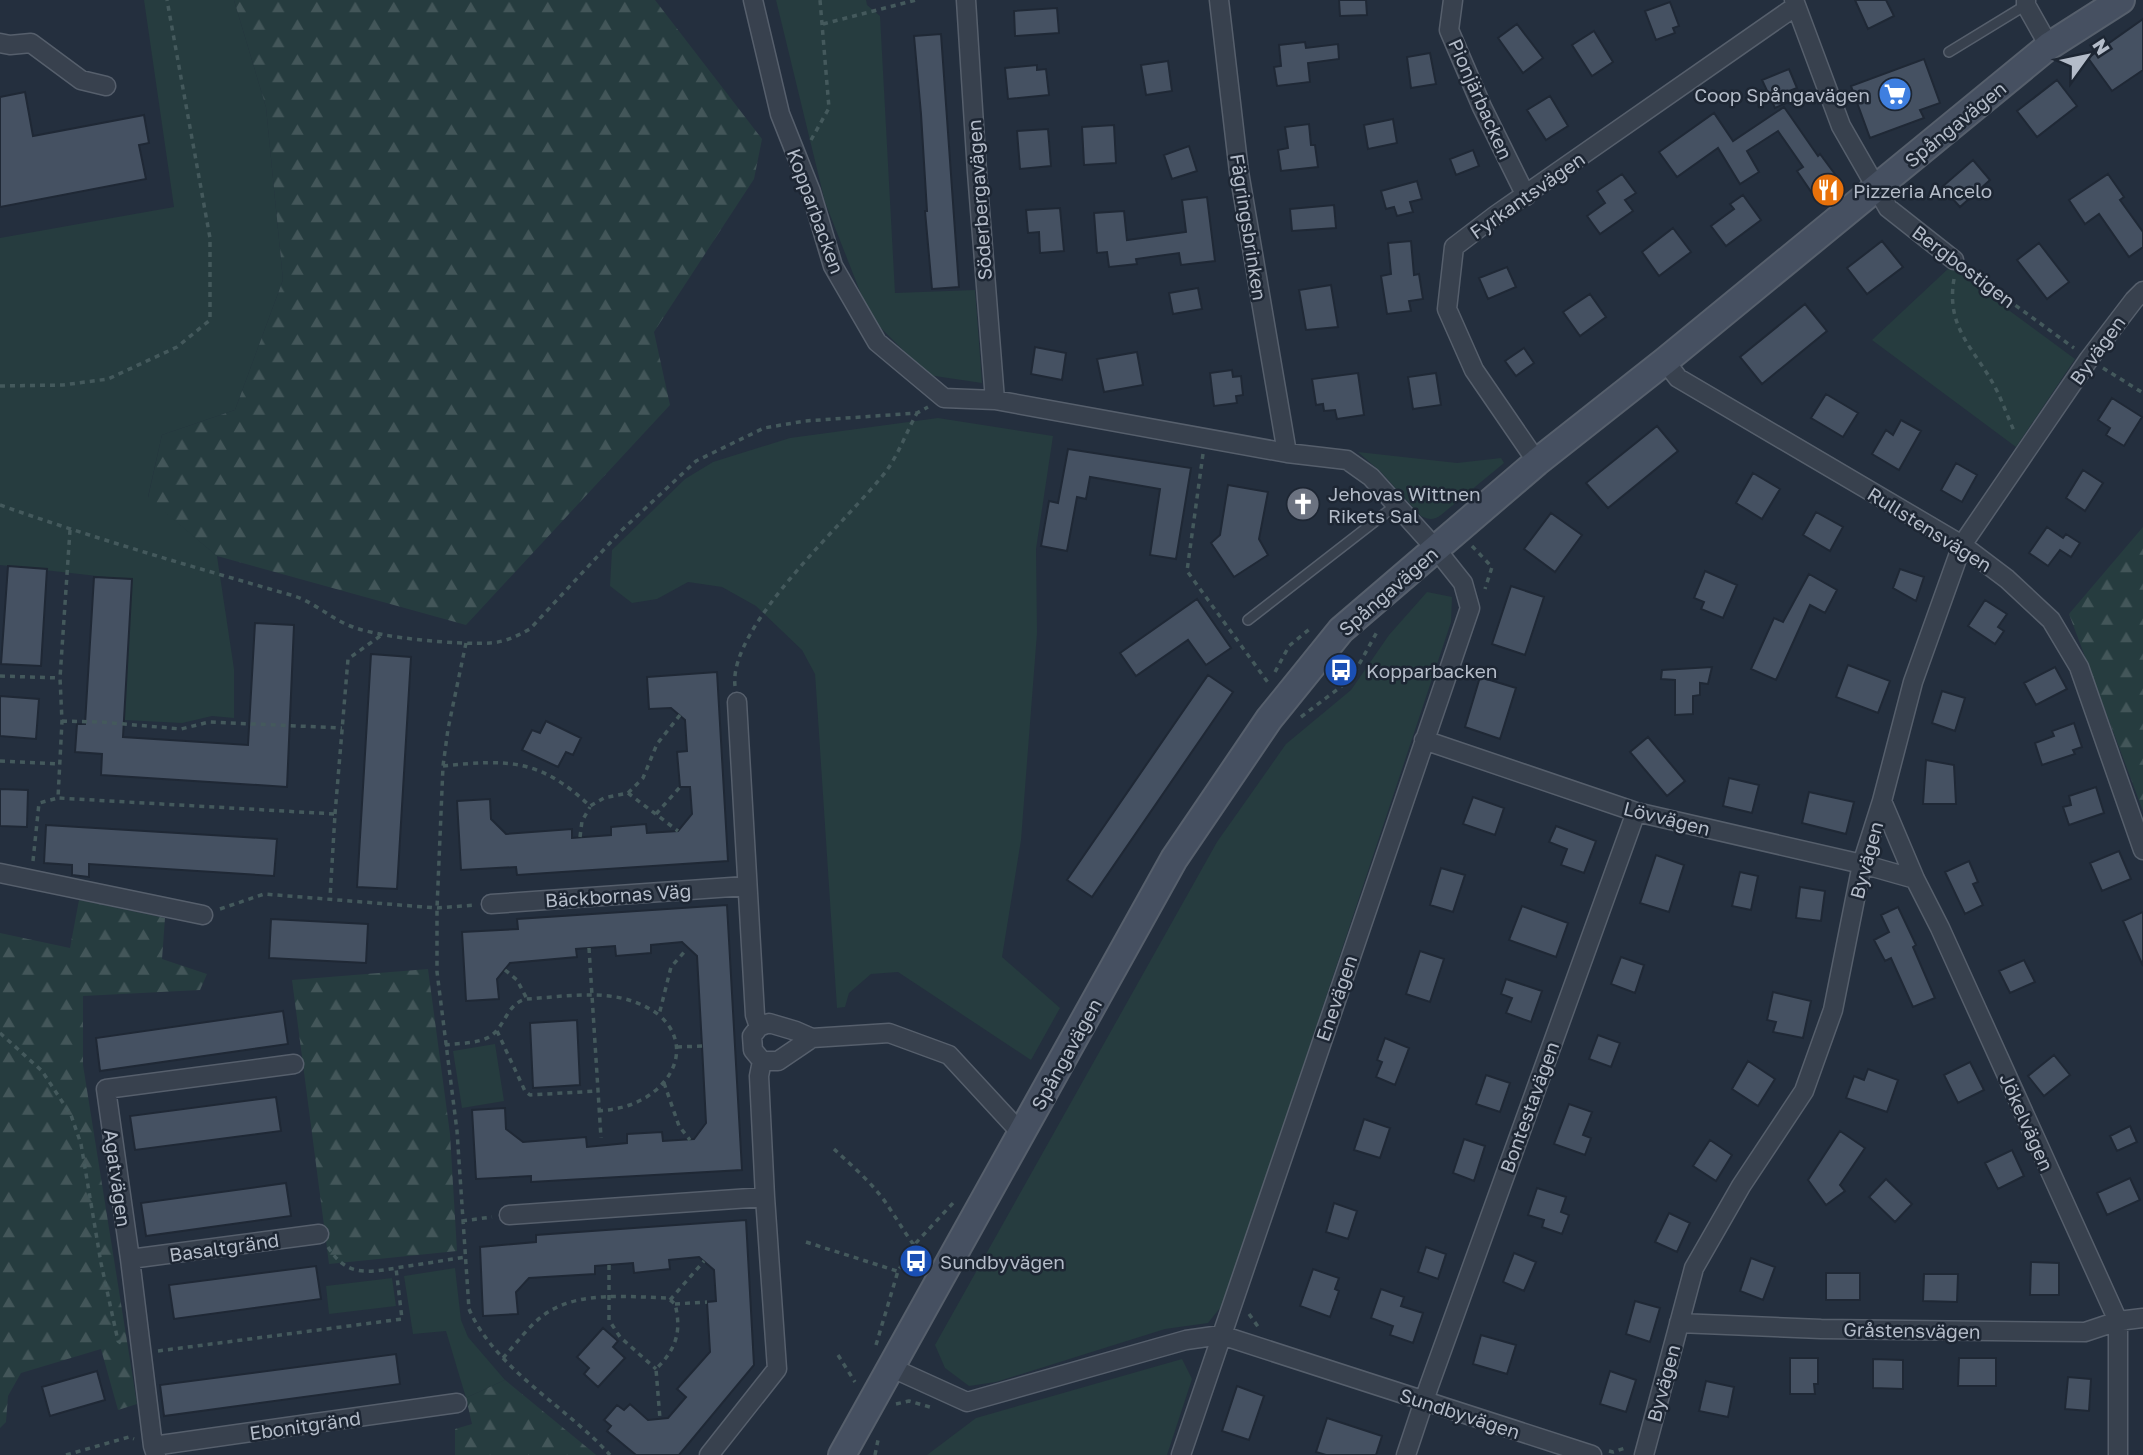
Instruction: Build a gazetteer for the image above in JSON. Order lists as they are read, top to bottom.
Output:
{
  "streets": {
    "street": [
      "Pionjärbacken",
      "Spångavägen",
      "Fyrkantsvägen",
      "Söderbergavägen",
      "Kopparbacken",
      "Fägringsbrinken",
      "Bergbostigen",
      "Byvägen",
      "Rullstensvägen",
      "Lövvägen",
      "Bäckbornas Väg",
      "Enevägen",
      "Bontestavägen",
      "Jökelvägen",
      "Agatvägen",
      "Basaltgränd",
      "Gråstensvägen",
      "Sundbyvägen",
      "Ebonitgränd"
    ]
  },
  "crossings": [
    ["Pionjärbacken", "Fyrkantsvägen"],
    ["Spångavägen", "Fyrkantsvägen"],
    ["Spångavägen", "Bergbostigen"],
    ["Spångavägen", "Rullstensvägen"],
    ["Spångavägen", "Enevägen"],
    ["Spångavägen", "Sundbyvägen"],
    ["Fyrkantsvägen", "Bergbostigen"],
    ["Bergbostigen", "Byvägen"],
    ["Byvägen", "Rullstensvägen"],
    ["Byvägen", "Lövvägen"],
    ["Byvägen", "Jökelvägen"],
    ["Byvägen", "Gråstensvägen"],
    ["Lövvägen", "Enevägen"],
    ["Lövvägen", "Bontestavägen"],
    ["Lövvägen", "Jökelvägen"],
    ["Enevägen", "Sundbyvägen"],
    ["Bontestavägen", "Sundbyvägen"],
    ["Jökelvägen", "Gråstensvägen"],
    ["Agatvägen", "Basaltgränd"],
    ["Agatvägen", "Ebonitgränd"]
  ],
  "places": {
    "supermarket": ["Coop Spångavägen"],
    "restaurant": ["Pizzeria Ancelo"],
    "church": ["Jehovas Wittnen Rikets Sal"],
    "bus stop": ["Kopparbacken", "Sundbyvägen"]
  },
  "north": "top right"
}
